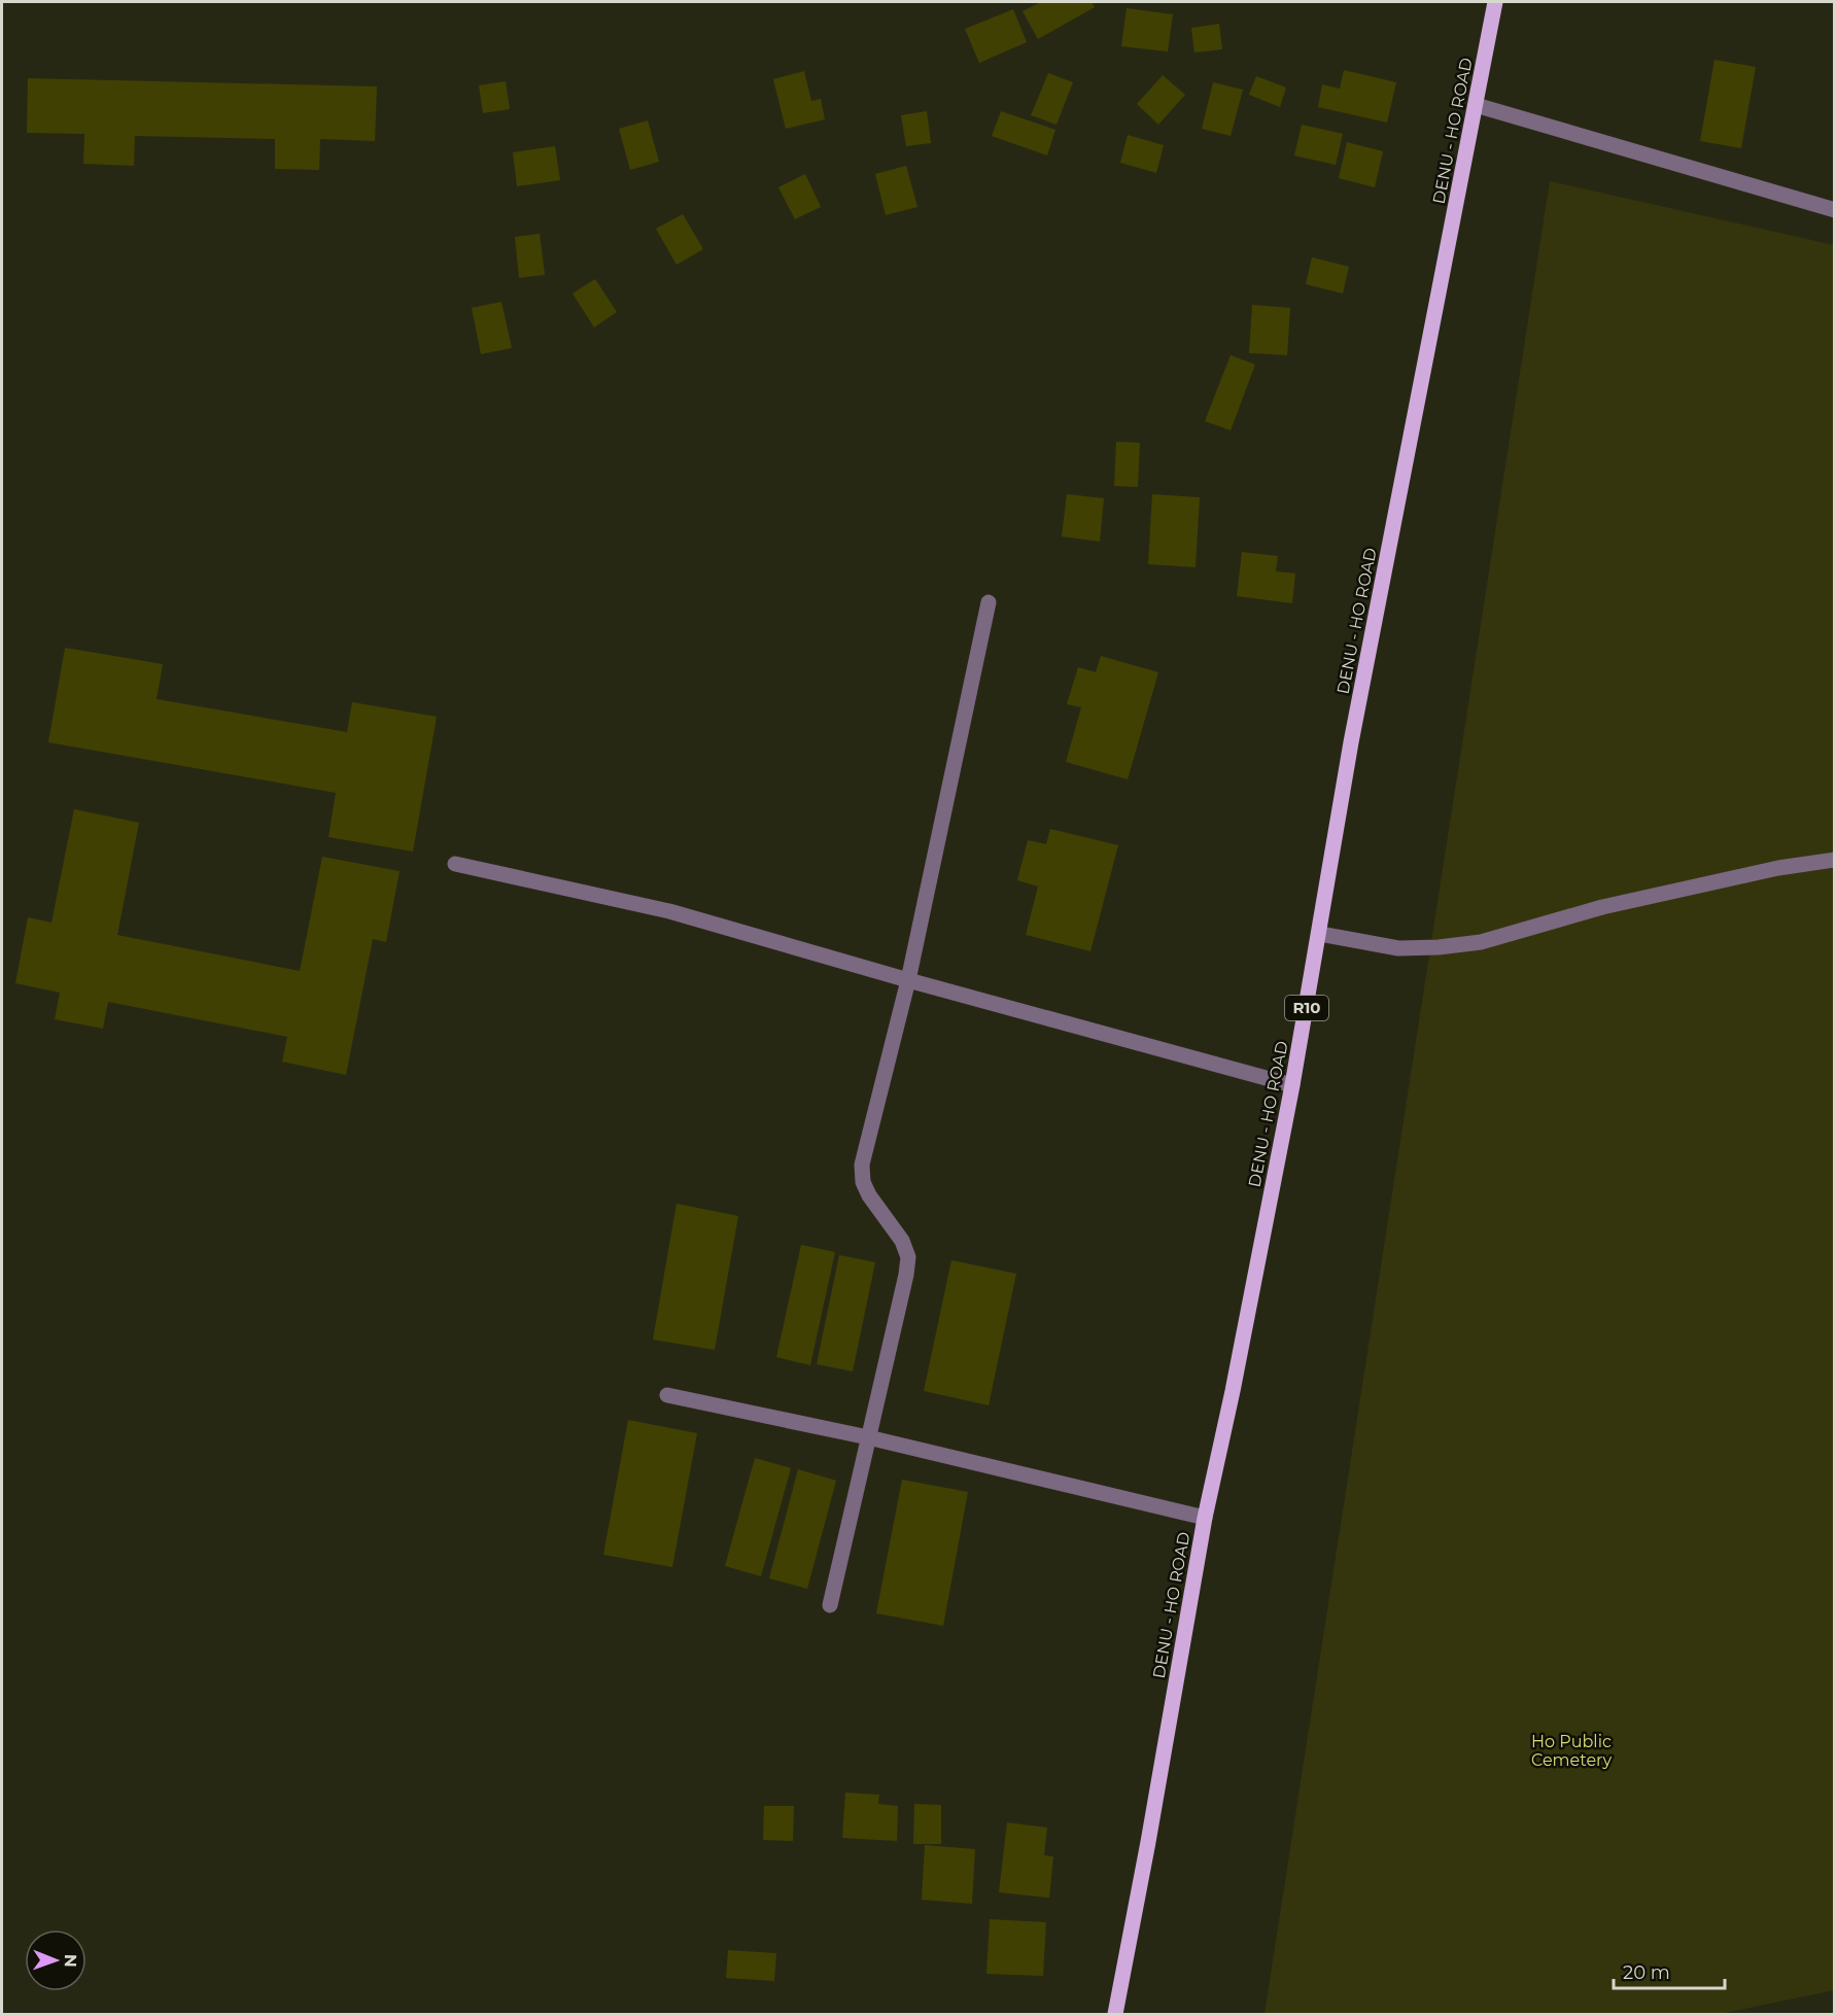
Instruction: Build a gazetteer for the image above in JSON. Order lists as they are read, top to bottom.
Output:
{
  "streets": {
    "main road": ["DENU - HO ROAD", "R10"]
  },
  "parks": ["Ho Public Cemetery"],
  "scale_bar": "20 m",
  "north": "right"
}
